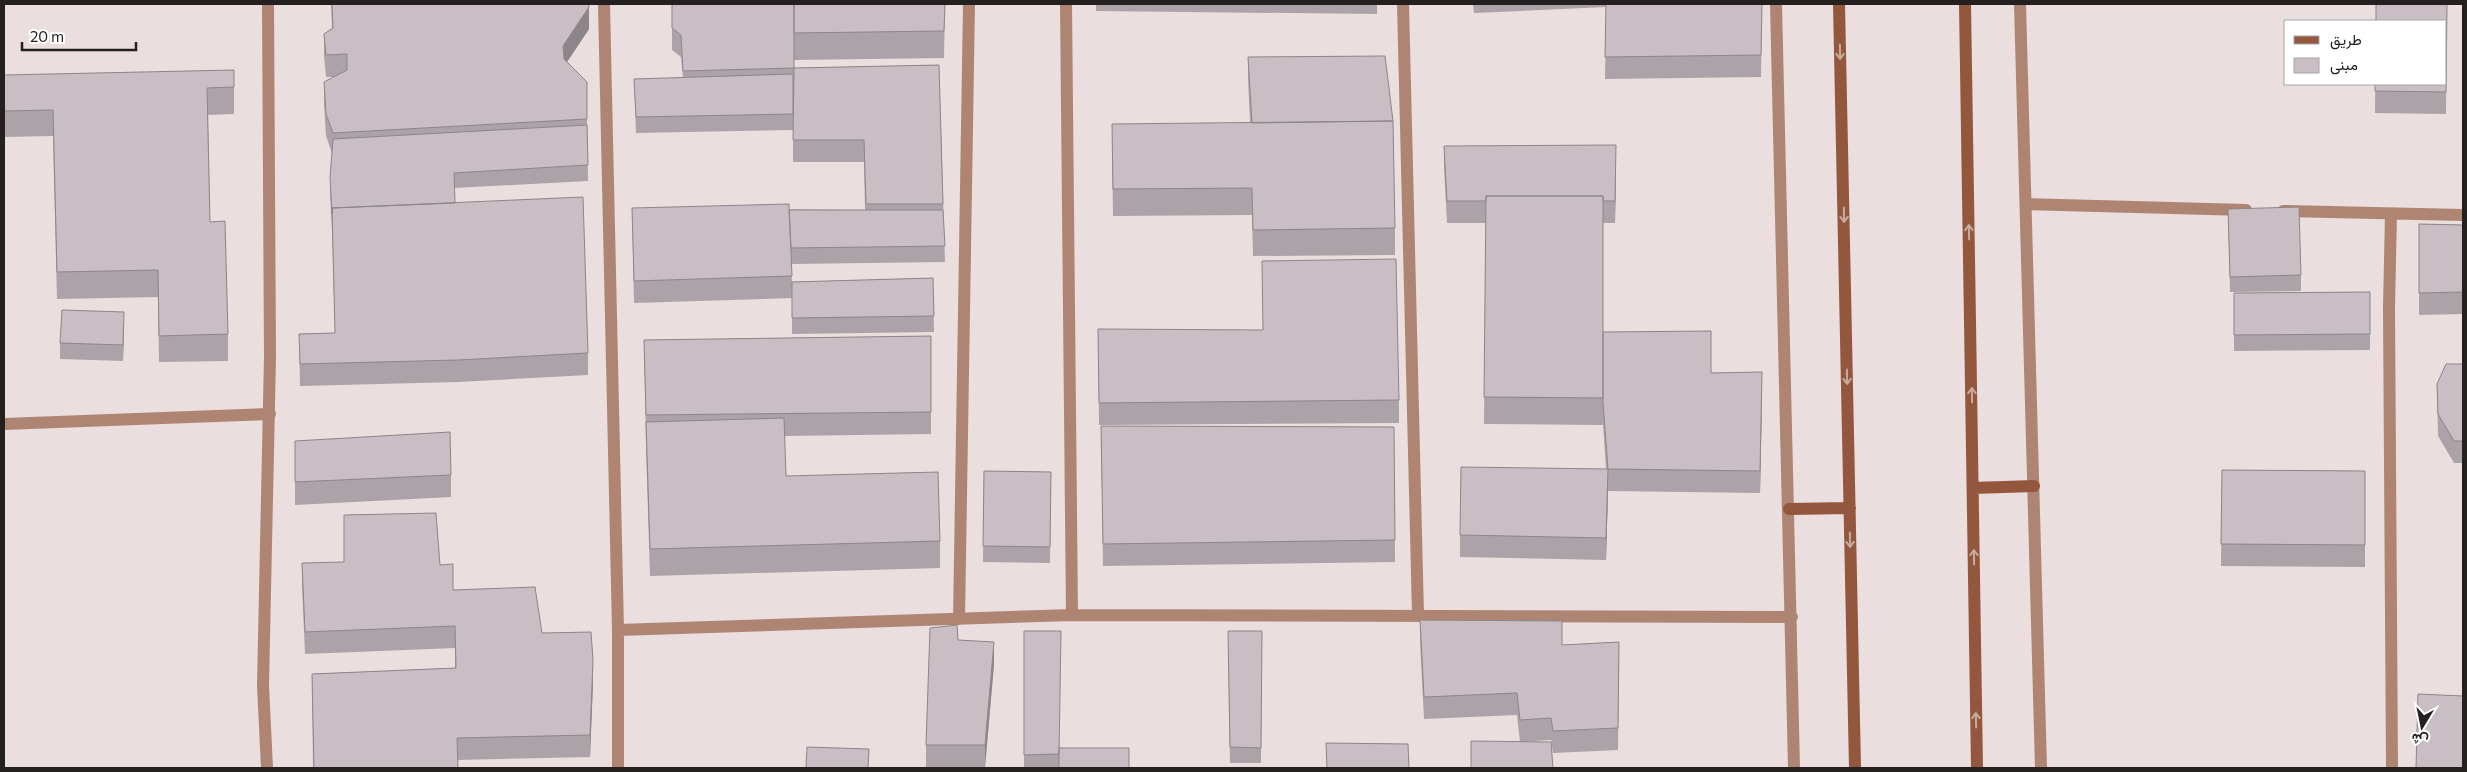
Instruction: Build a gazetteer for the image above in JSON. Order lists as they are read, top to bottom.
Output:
{
  "legend": ["طريق", "مبنى"],
  "scale_bar": "20 m",
  "north": "bottom"
}
